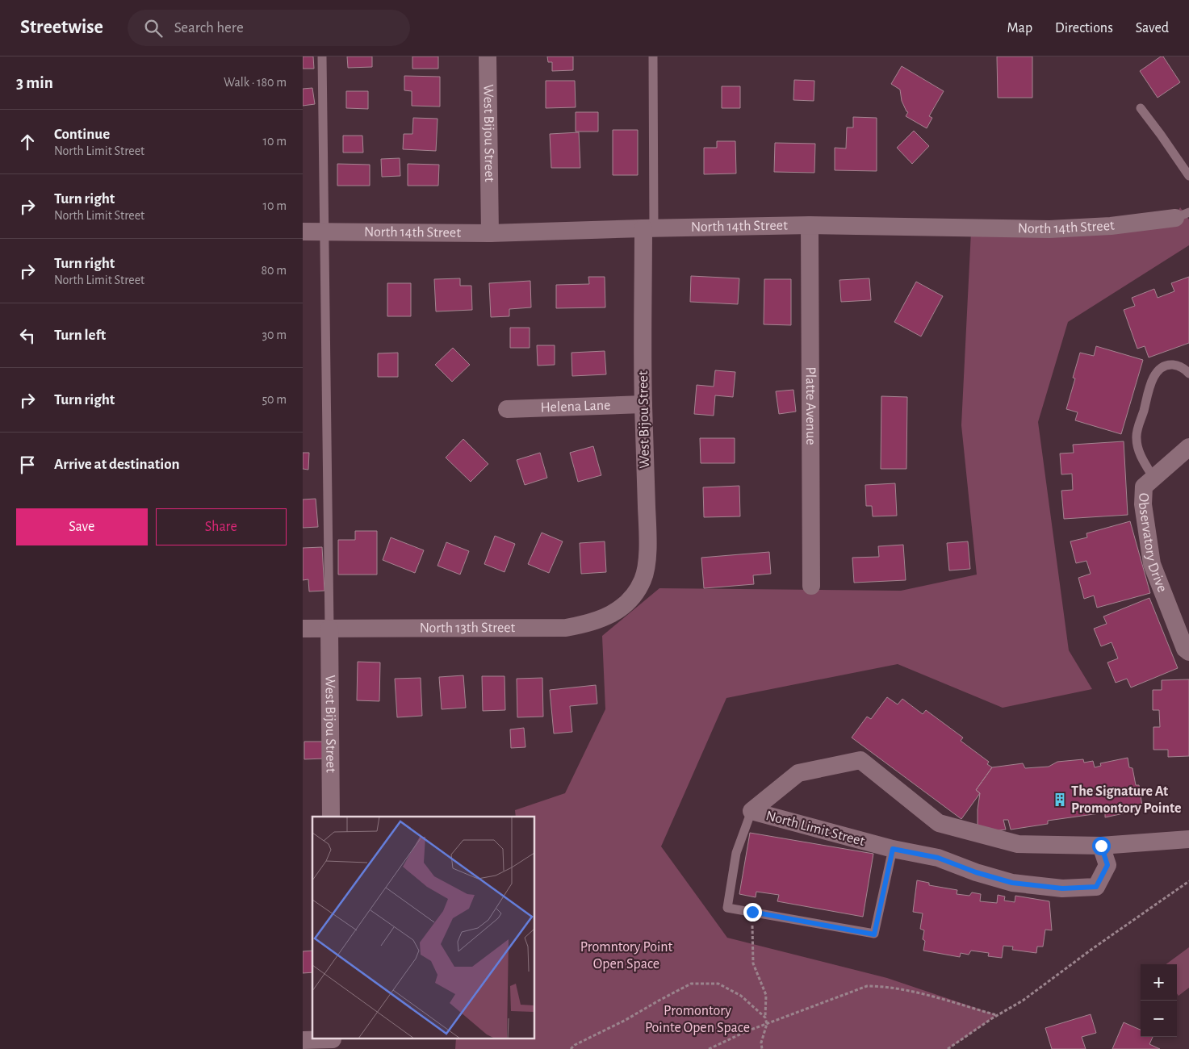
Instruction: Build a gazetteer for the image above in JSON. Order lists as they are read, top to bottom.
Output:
{
  "streets": {
    "street": [
      "West Bijou Street",
      "North 14th Street",
      "Platte Avenue",
      "Helena Lane",
      "Observatory Drive",
      "North 13th Street",
      "North Limit Street"
    ]
  },
  "crossings": [
    ["West Bijou Street", "North 14th Street"],
    ["West Bijou Street", "Helena Lane"],
    ["West Bijou Street", "North 13th Street"],
    ["North 14th Street", "Platte Avenue"]
  ],
  "parks": ["Promntory Point Open Space", "Promontory Pointe Open Space"],
  "places": {
    "building": ["The Signature At Promontory Pointe"]
  },
  "page": {
    "header": "Streetwise",
    "search": "Search here",
    "nav": ["Map", "Directions", "Saved"],
    "heading": ["3 min", "Walk · 180 m"],
    "list": [
      ["Continue", "North Limit Street", "10 m"],
      ["Turn right", "North Limit Street", "10 m"],
      ["Turn right", "North Limit Street", "80 m"],
      ["Turn left", "30 m"],
      ["Turn right", "50 m"],
      "Arrive at destination"
    ],
    "buttons": ["Save", "Share"],
    "map_buttons": ["+", "−"]
  }
}
